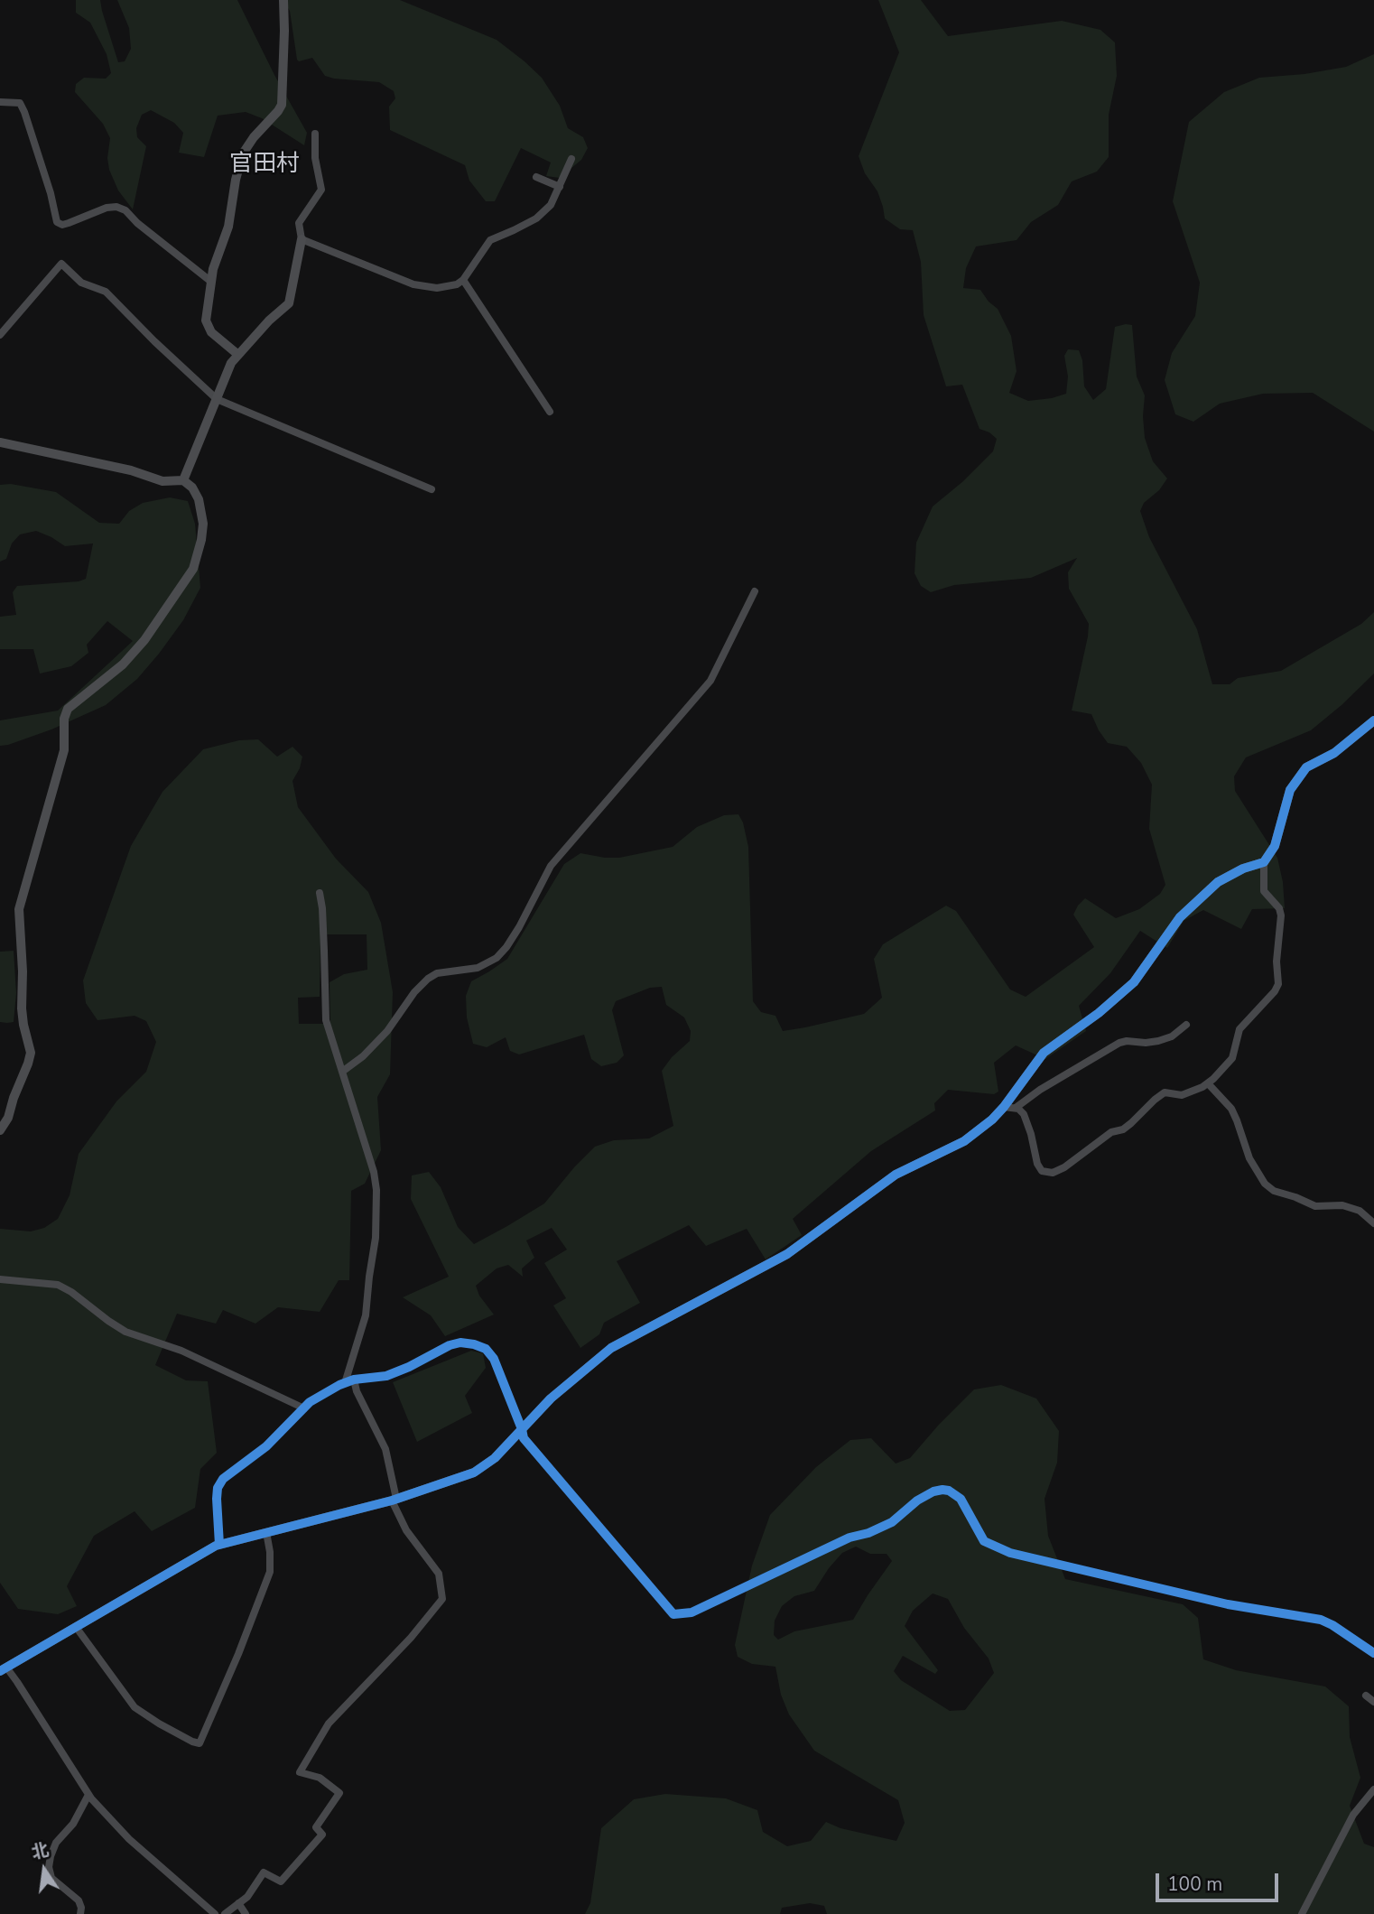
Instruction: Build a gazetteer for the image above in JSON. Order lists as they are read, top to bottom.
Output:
{
  "districts": ["官田村"],
  "scale_bar": "100 m",
  "north": "top"
}
